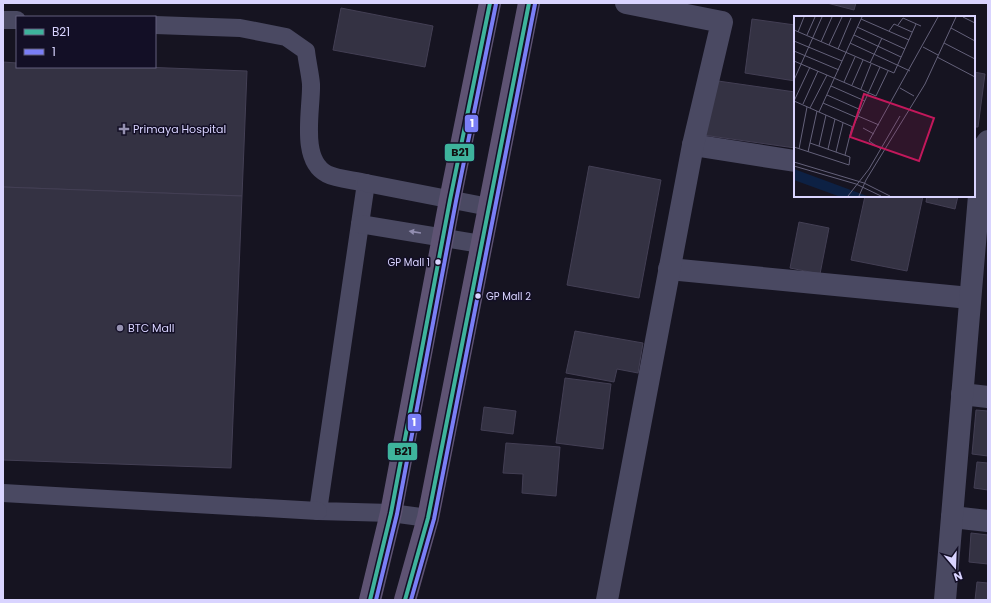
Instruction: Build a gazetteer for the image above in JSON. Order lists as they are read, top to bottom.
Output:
{
  "places": {
    "health": ["Primaya Hospital"],
    "other": ["GP Mall 1", "GP Mall 2", "BTC Mall"]
  },
  "lines": ["transit line B21", "transit line 1"],
  "legend": ["B21", "1"],
  "north": "bottom"
}
